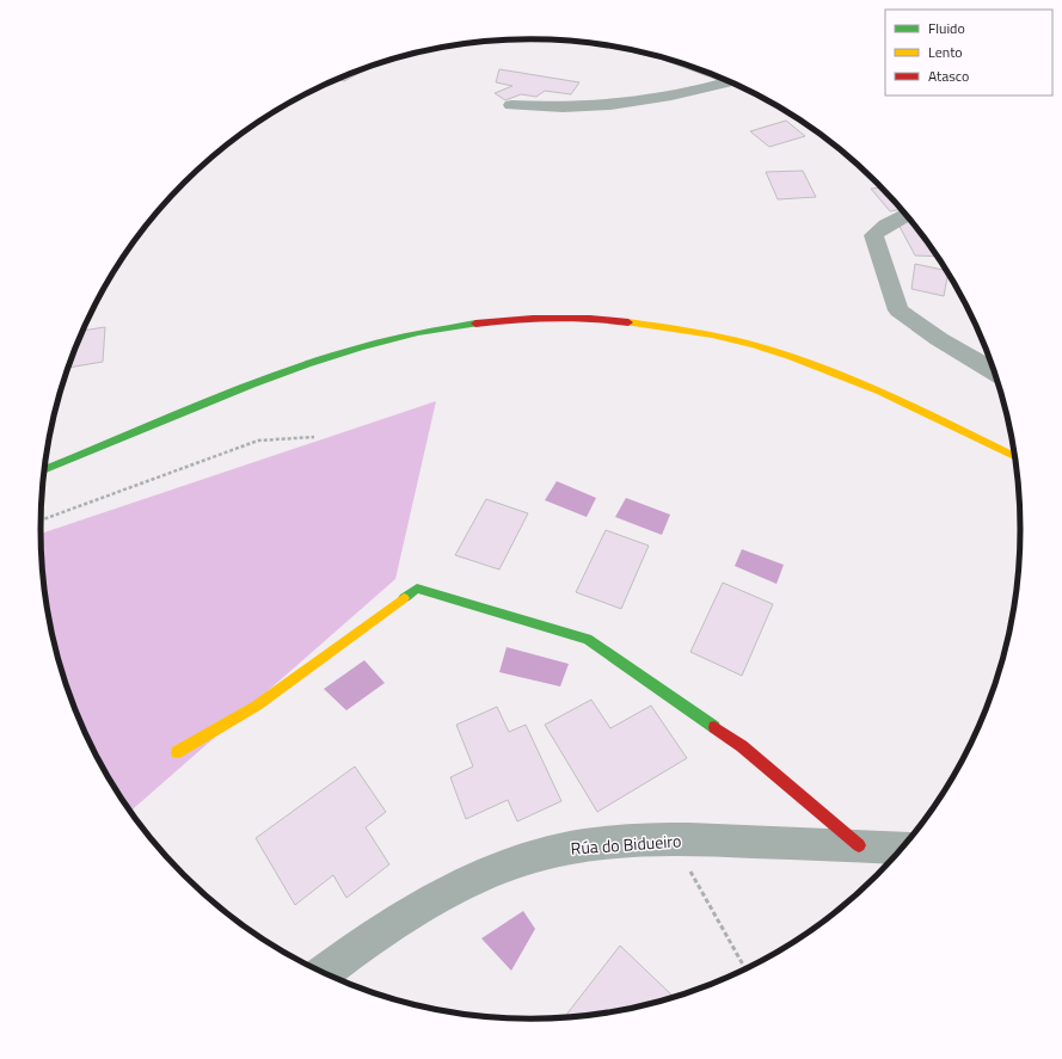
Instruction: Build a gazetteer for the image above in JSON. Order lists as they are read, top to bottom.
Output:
{
  "streets": {
    "street": ["Rúa do Bidueiro"]
  },
  "legend": ["Fluido", "Lento", "Atasco"]
}
